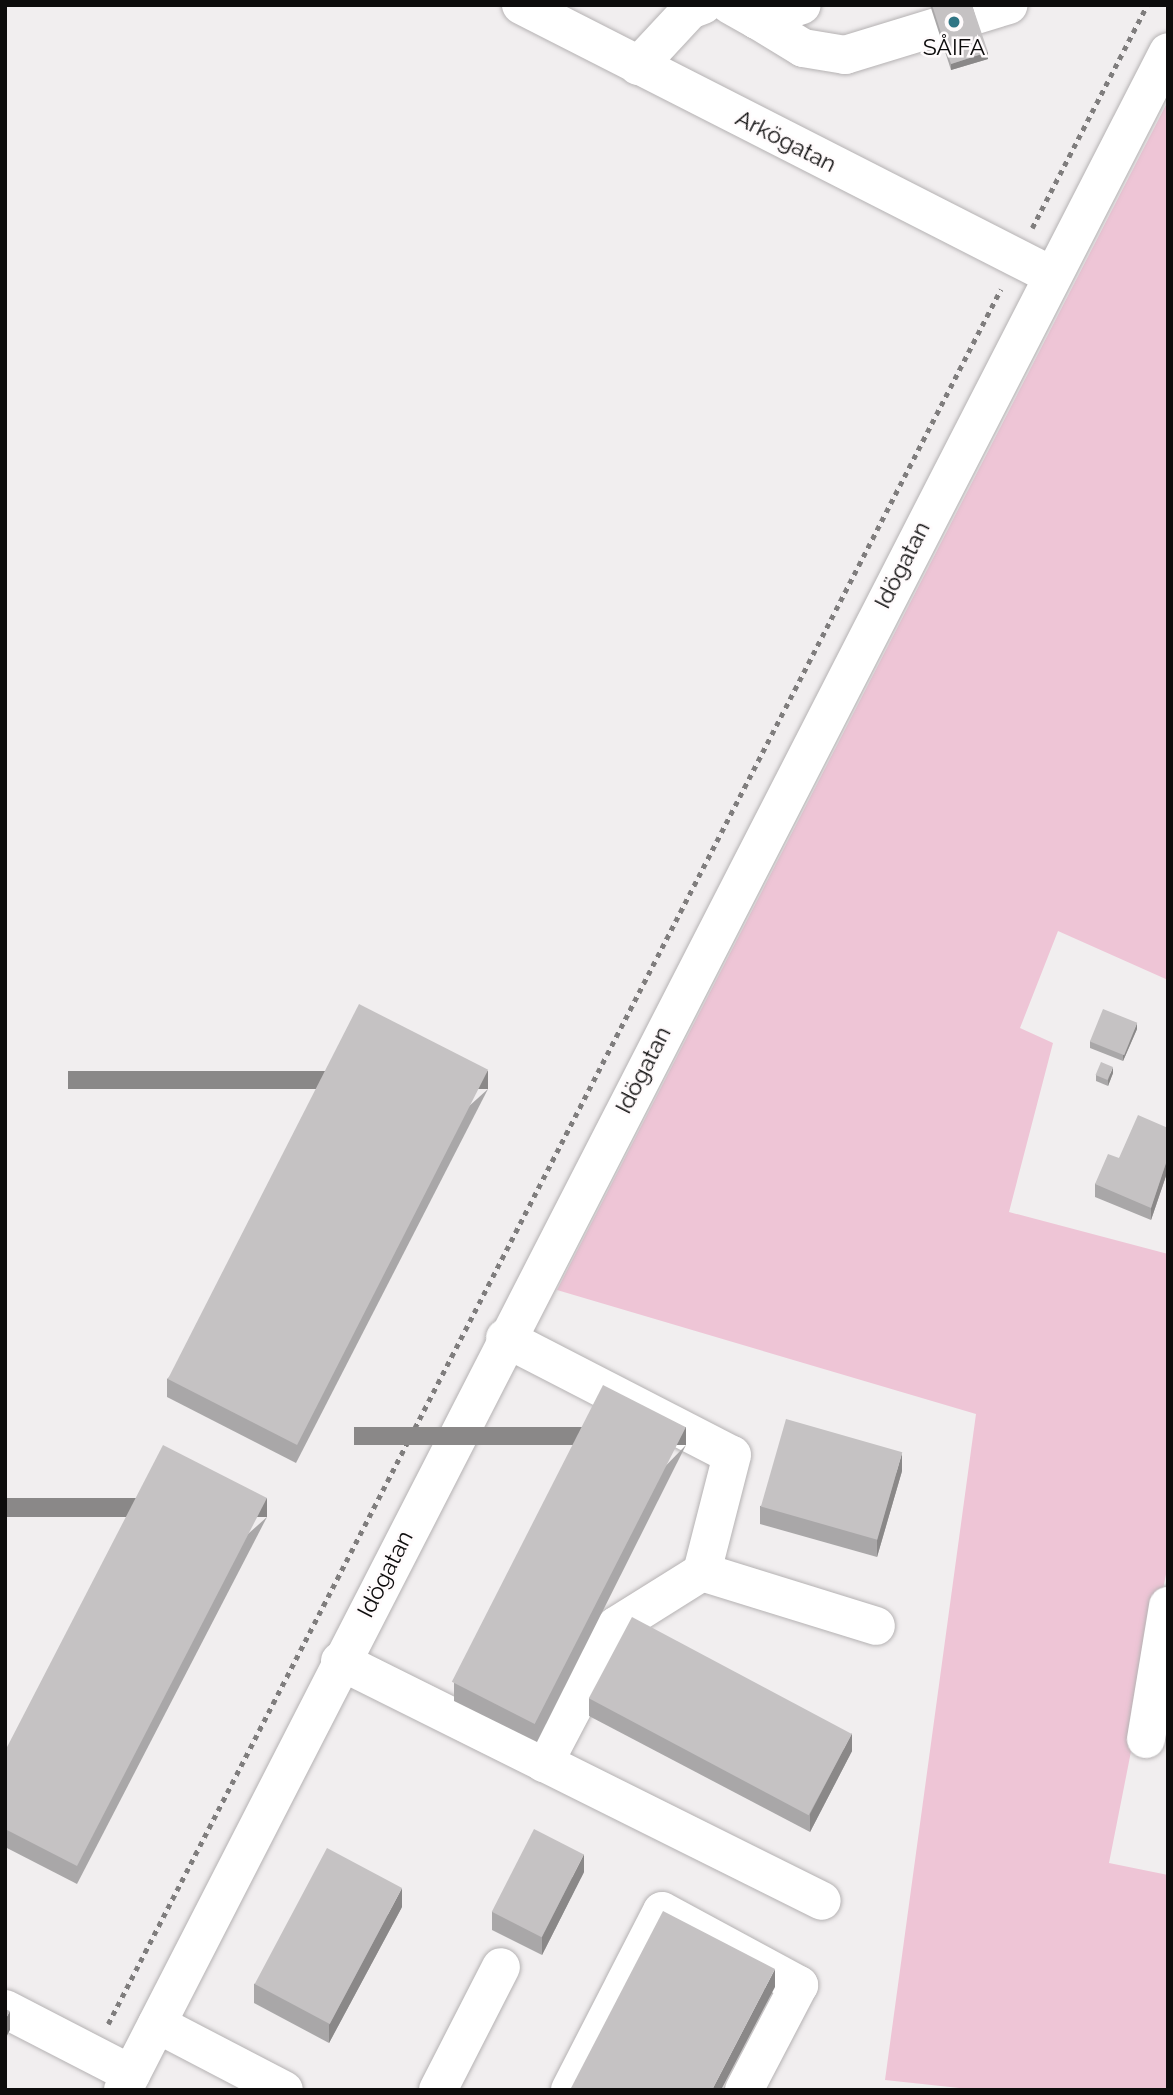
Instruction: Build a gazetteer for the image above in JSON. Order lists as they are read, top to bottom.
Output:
{
  "streets": {
    "street": ["Arkögatan", "Idögatan"]
  },
  "crossings": [
    ["Arkögatan", "Idögatan"]
  ],
  "places": ["SÅIFA"]
}
